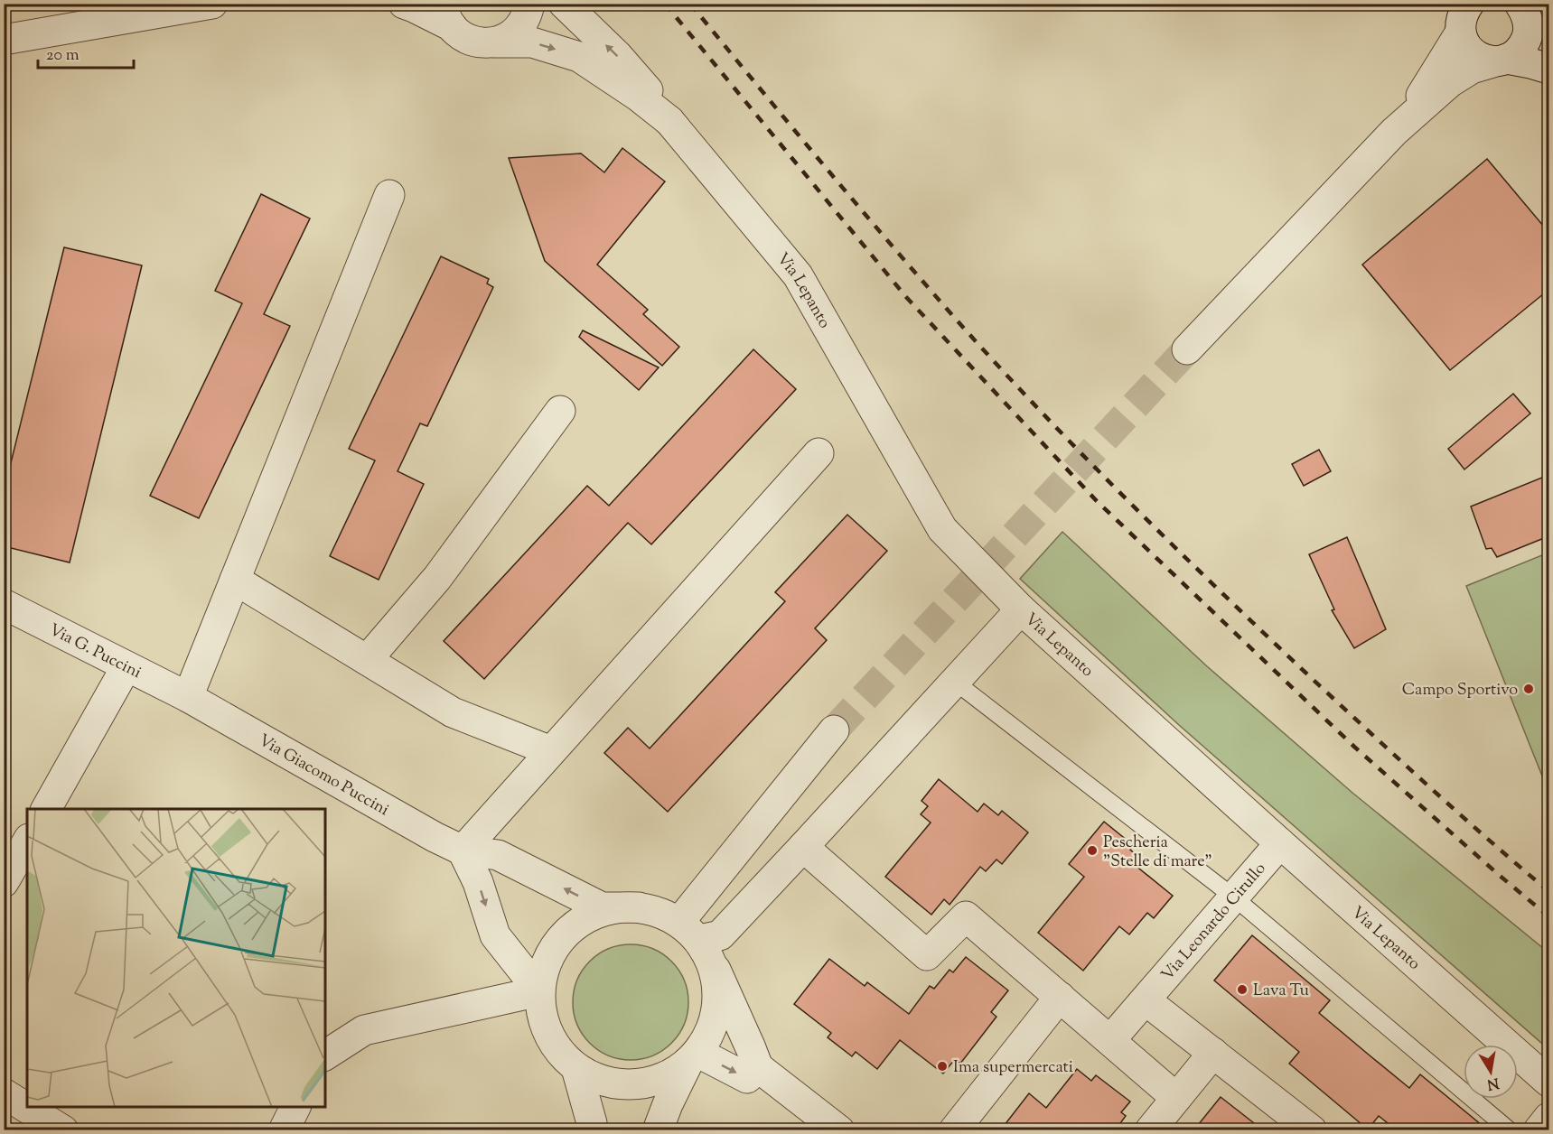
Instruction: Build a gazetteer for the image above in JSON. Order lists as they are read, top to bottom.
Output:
{
  "streets": {
    "street": [
      "Via Lepanto",
      "Via G. Puccini",
      "Via Giacomo Puccini",
      "Via Leonardo Cirullo"
    ]
  },
  "crossings": [
    ["Via Lepanto", "Via Leonardo Cirullo"],
    ["Via G. Puccini", "Via Giacomo Puccini"]
  ],
  "places": [
    "Campo Sportivo",
    "Pescheria \"Stelle di mare\"",
    "Lava Tu",
    "Ima supermercati"
  ],
  "scale_bar": "20 m",
  "north": "bottom"
}
